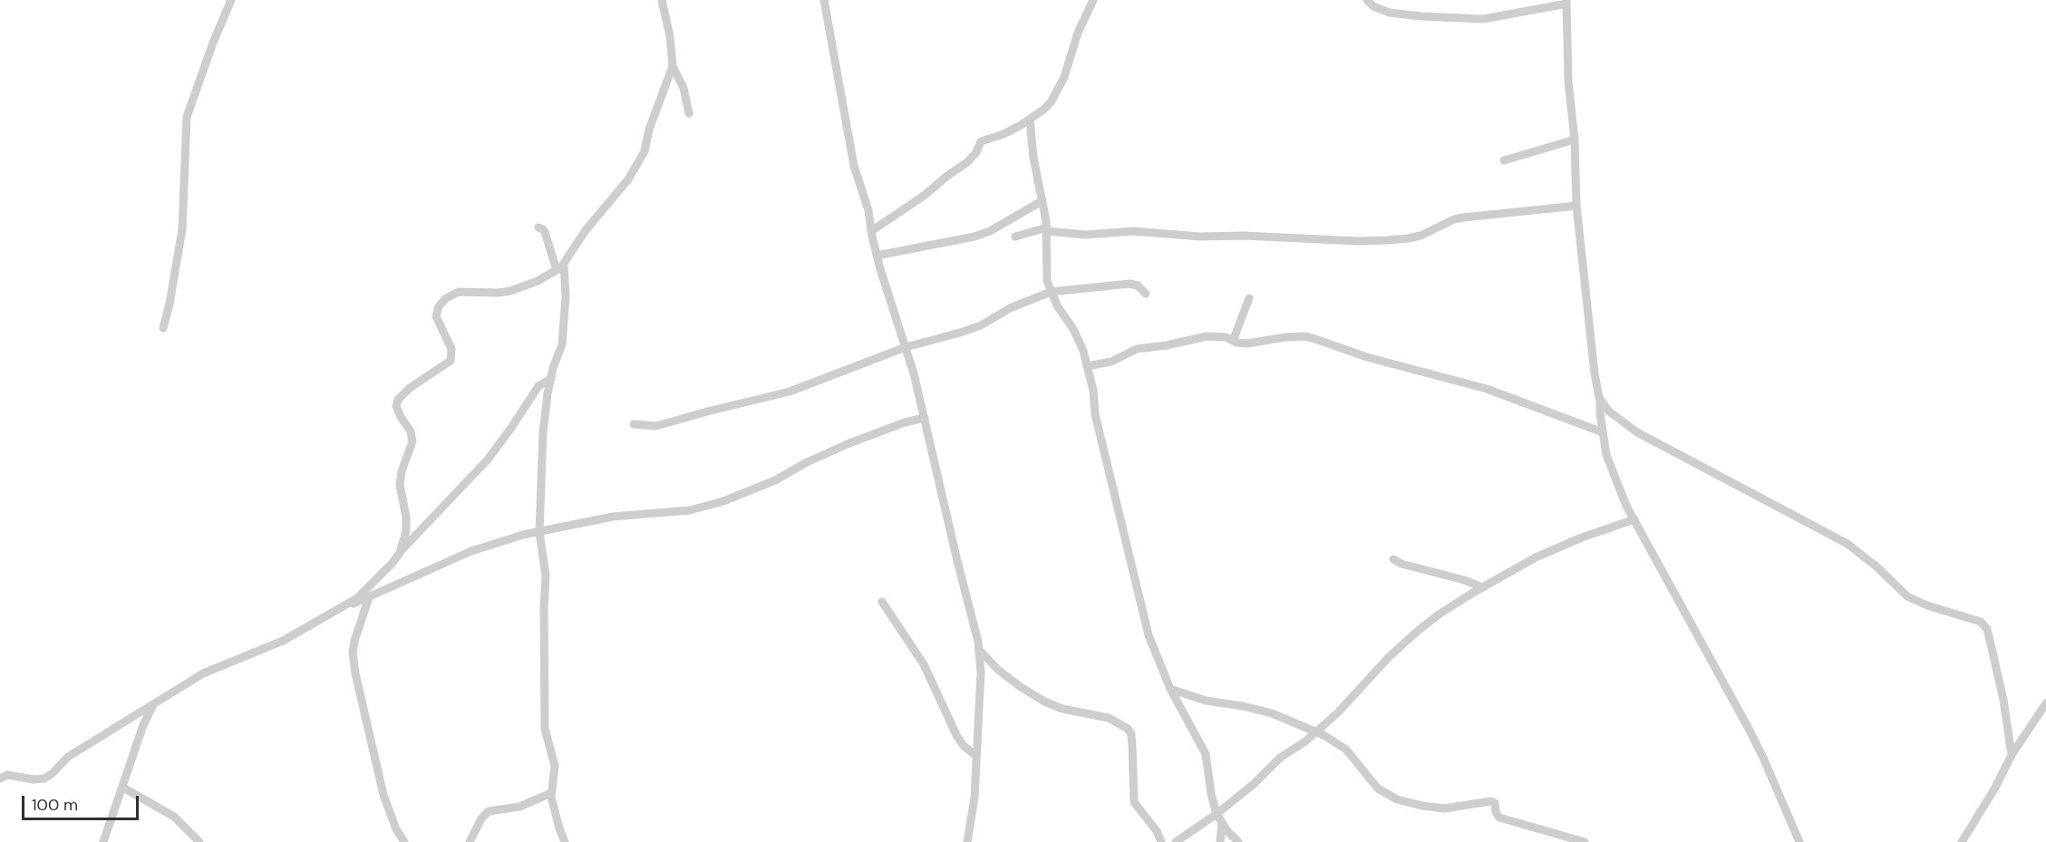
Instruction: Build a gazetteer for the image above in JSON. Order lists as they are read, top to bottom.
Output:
{
  "scale_bar": "100 m"
}
